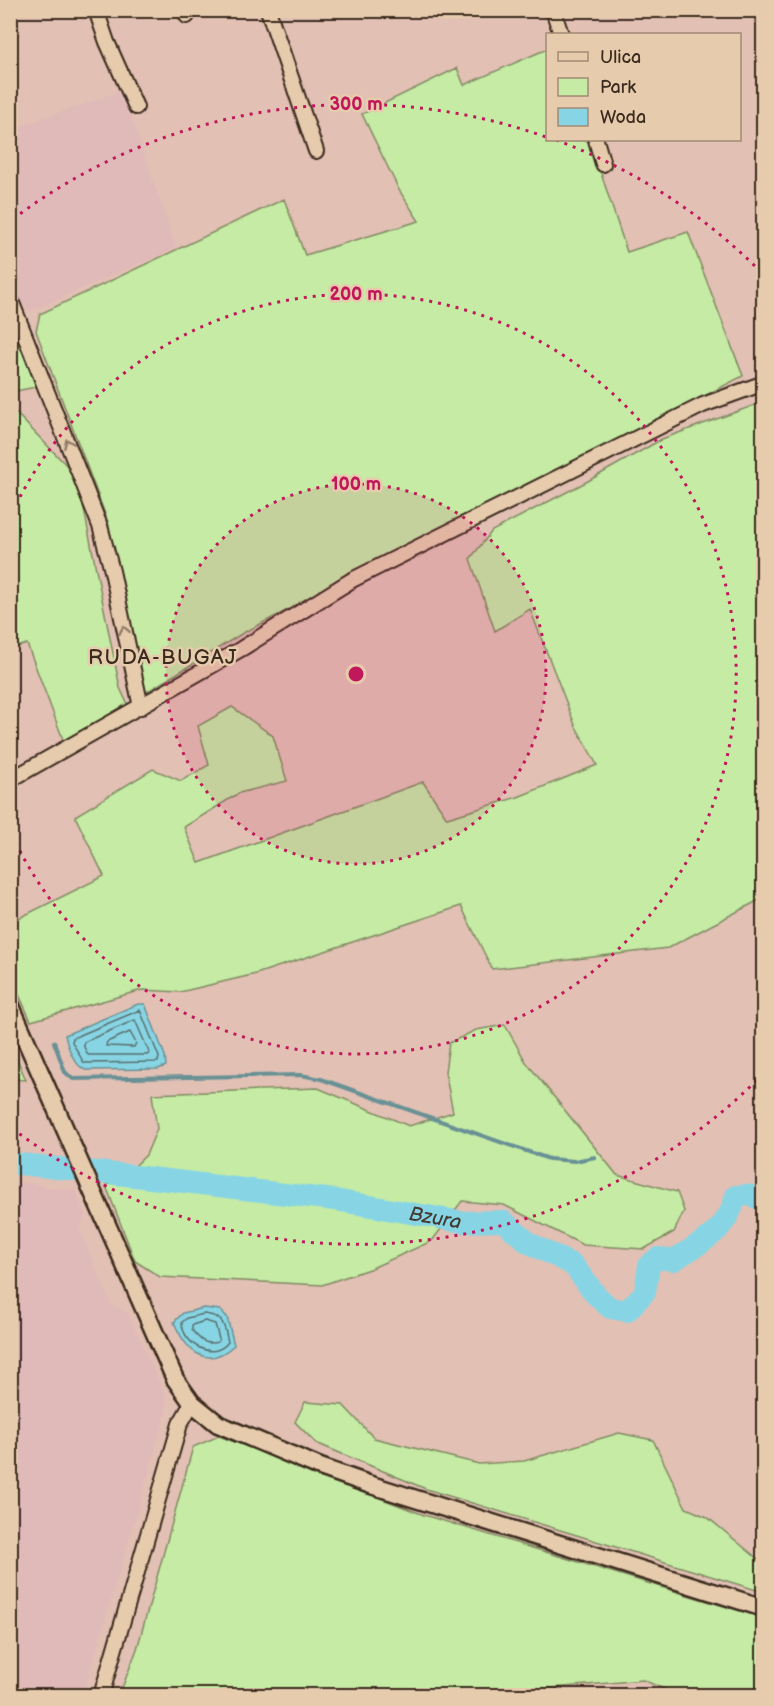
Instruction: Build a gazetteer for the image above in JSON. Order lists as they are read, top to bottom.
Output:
{
  "districts": ["RUDA-BUGAJ"],
  "water": ["Bzura"],
  "legend": ["Ulica", "Park", "Woda"],
  "rings": ["300 m", "200 m", "100 m"]
}
